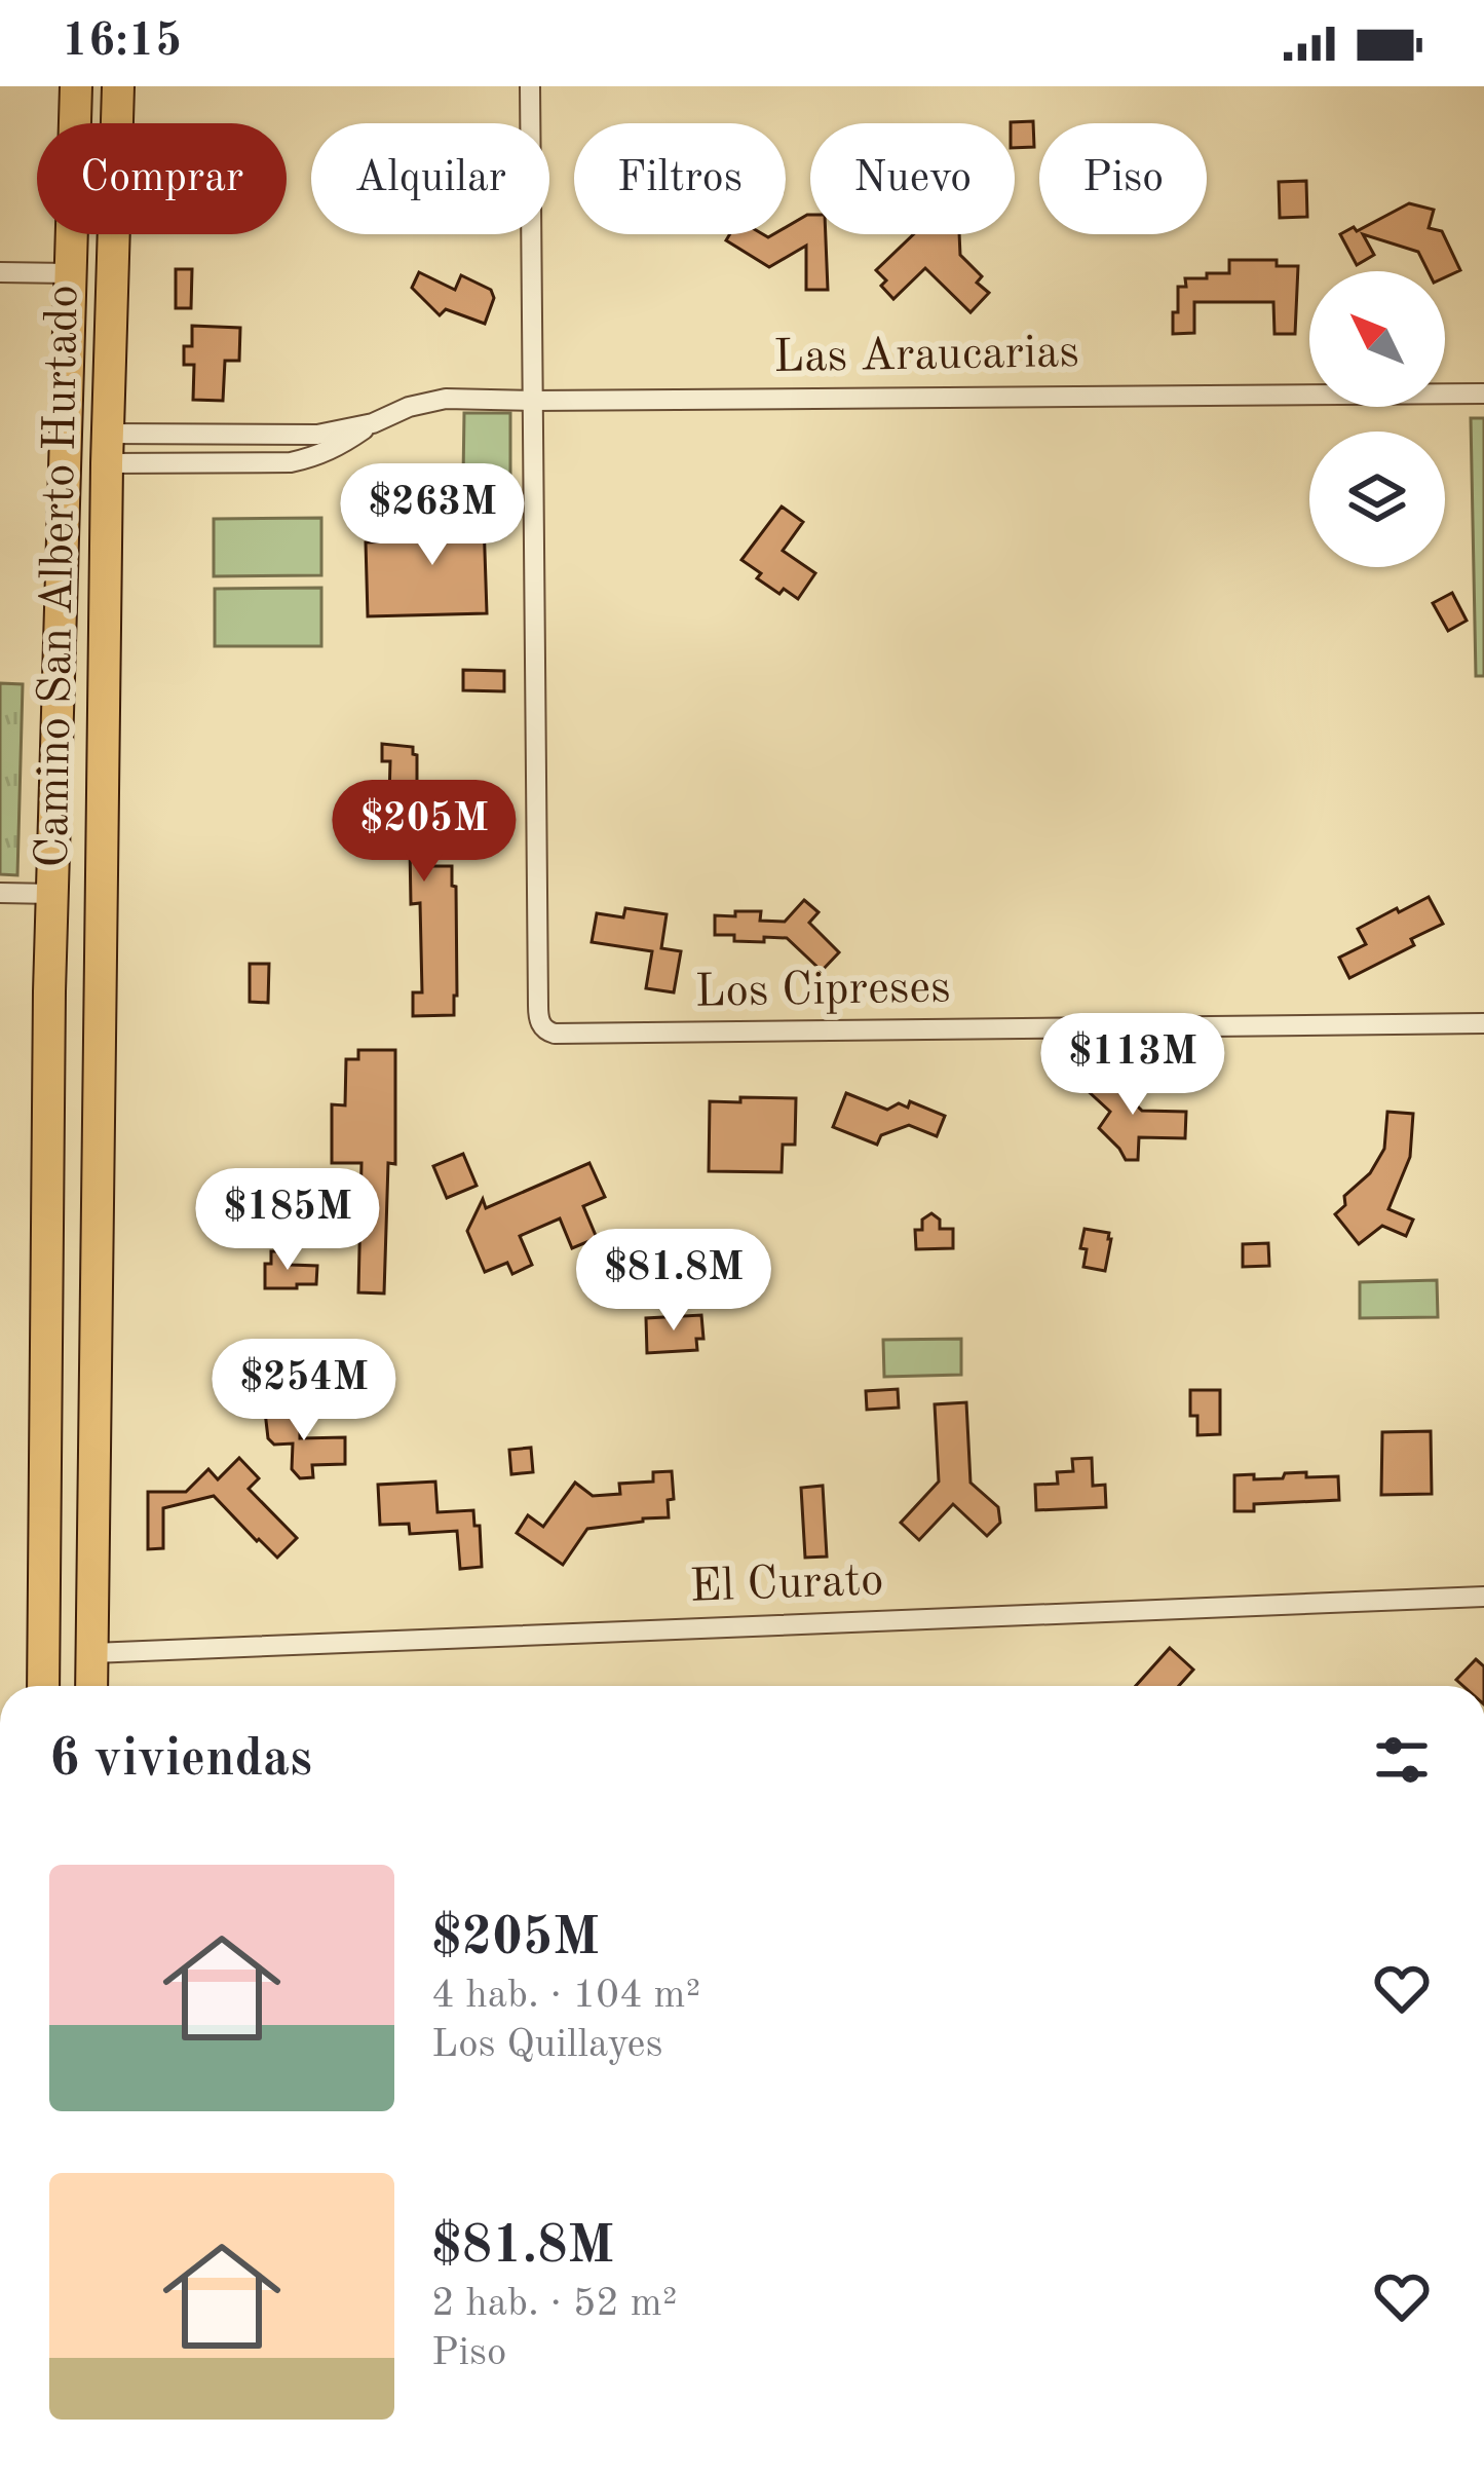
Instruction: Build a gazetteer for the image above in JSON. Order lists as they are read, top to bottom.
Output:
{
  "streets": {
    "main road": ["Camino San Alberto Hurtado"],
    "street": ["Las Araucarias", "Los Cipreses", "El Curato"]
  },
  "crossings": [
    ["Las Araucarias", "Camino San Alberto Hurtado"],
    ["Las Araucarias", "Los Cipreses"],
    ["Camino San Alberto Hurtado", "El Curato"]
  ],
  "north": "top left",
  "page": {
    "status": "16:15",
    "chip": [
      "Comprar",
      "Alquilar",
      "Filtros",
      "Nuevo",
      "Piso"
    ],
    "price": [
      "$263M",
      "$205M",
      "$113M",
      "$185M",
      "$81.8M",
      "$254M"
    ],
    "heading": "6 viviendas",
    "list": [
      {
        "name": "$205M",
        "note": "4 hab. · 104 m² · Los Quillayes"
      },
      {
        "name": "$81.8M",
        "note": "2 hab. · 52 m² · Piso"
      }
    ]
  }
}
